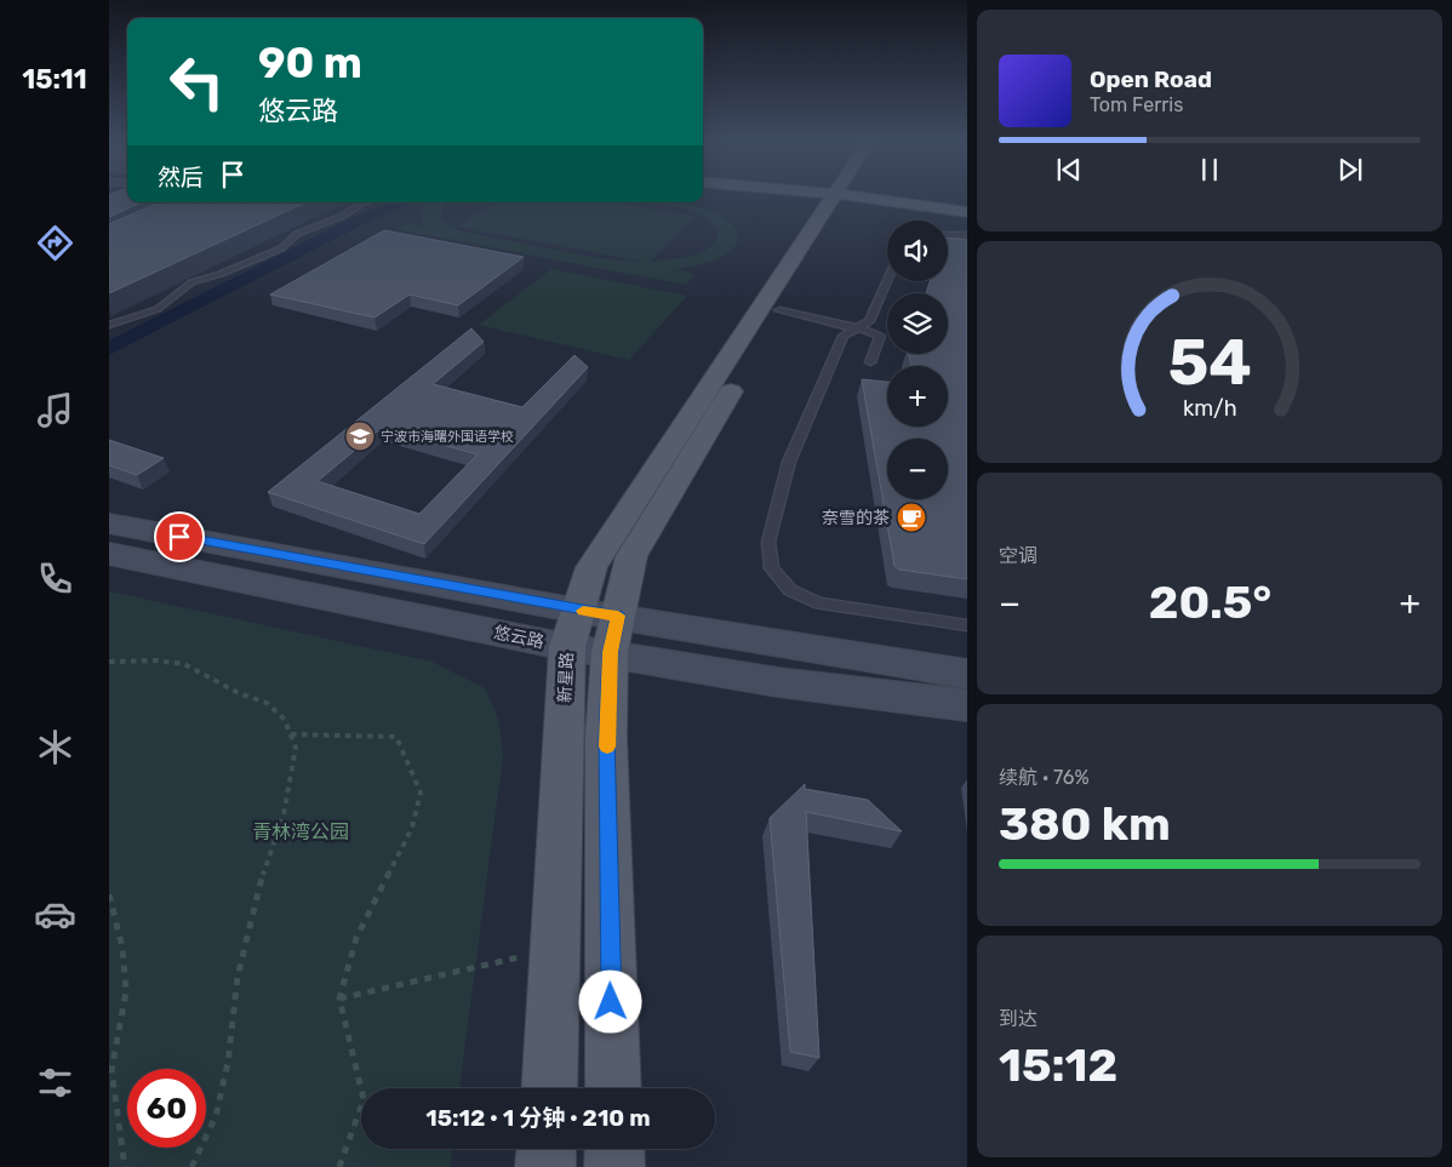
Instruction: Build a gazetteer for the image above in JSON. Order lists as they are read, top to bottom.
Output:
{
  "streets": {
    "main road": ["新星路"],
    "street": ["悠云路"]
  },
  "crossings": [
    ["悠云路", "新星路"]
  ],
  "parks": ["青林湾公园"],
  "places": {
    "school or university": ["宁波市海曙外国语学校"],
    "cafe": ["奈雪的茶"]
  },
  "page": {
    "tabs": "15:11",
    "turn": ["90 m", "悠云路"],
    "song": ["Open Road", "Tom Ferris"],
    "then": "然后",
    "map_buttons": ["+", "−"],
    "tile": [
      "空调",
      ["续航 · 76%", "380 km"],
      ["到达", "15:12"]
    ],
    "heat": ["−", "20.5°", "+"],
    "limit": "60",
    "trip": "15:12 · 1 分钟 · 210 m",
    "gauge": ["54", "km/h"]
  }
}
